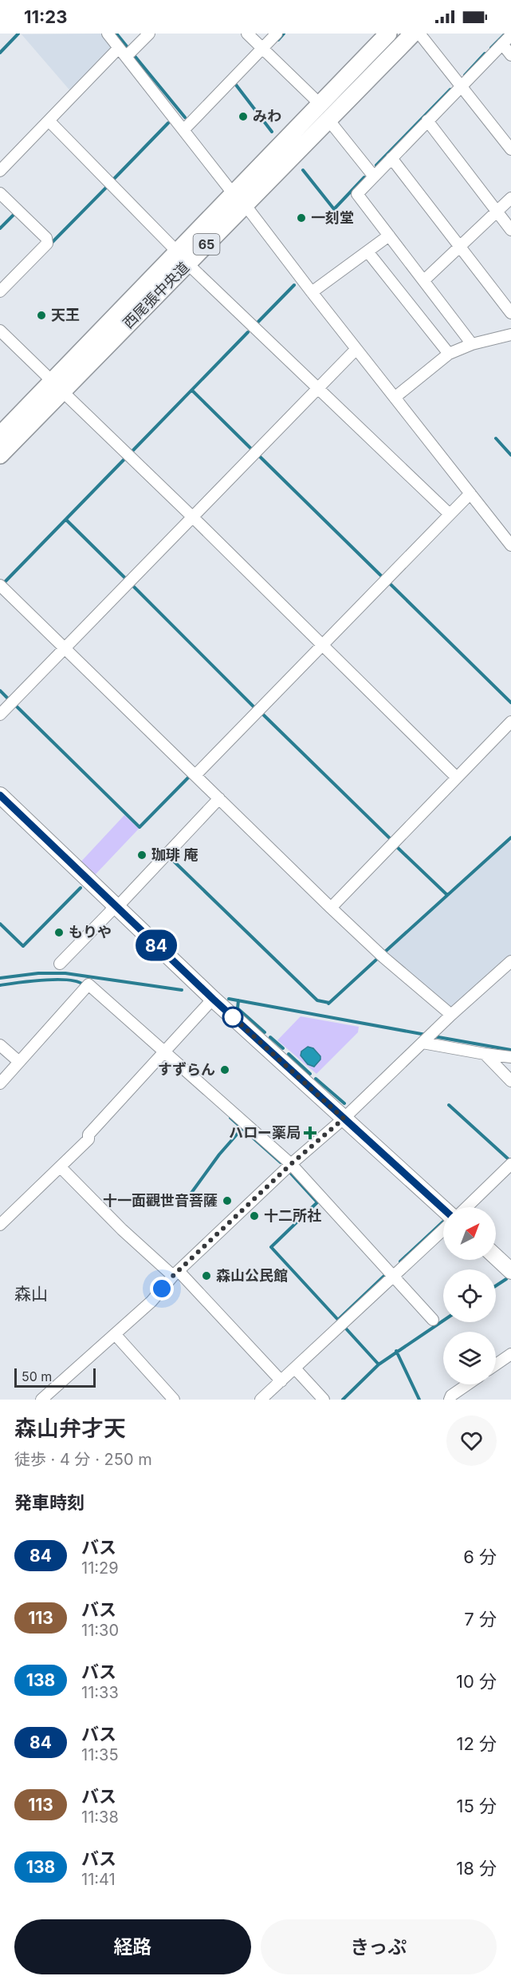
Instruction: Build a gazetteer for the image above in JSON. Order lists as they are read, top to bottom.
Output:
{
  "streets": {
    "main road": ["65", "西尾張中央道"]
  },
  "districts": ["森山"],
  "places": {
    "other": [
      "みわ",
      "一刻堂",
      "天王",
      "珈琲 庵",
      "もりや",
      "すずらん",
      "十一面觀世音菩薩",
      "十二所社",
      "森山公民館"
    ],
    "health": ["ハロー薬局"]
  },
  "lines": ["bus line 84"],
  "scale_bar": "50 m",
  "north": "top right",
  "page": {
    "status": "11:23",
    "on_map": "84",
    "scale": "50 m",
    "heading": [
      ["森山弁才天", "徒歩 · 4 分 · 250 m"],
      "発車時刻"
    ],
    "list": [
      {
        "mark": "84",
        "name": "バス",
        "note": "11:29",
        "value": "6 分"
      },
      {
        "mark": "113",
        "name": "バス",
        "note": "11:30",
        "value": "7 分"
      },
      {
        "mark": "138",
        "name": "バス",
        "note": "11:33",
        "value": "10 分"
      },
      {
        "mark": "84",
        "name": "バス",
        "note": "11:35",
        "value": "12 分"
      },
      {
        "mark": "113",
        "name": "バス",
        "note": "11:38",
        "value": "15 分"
      },
      {
        "mark": "138",
        "name": "バス",
        "note": "11:41",
        "value": "18 分"
      }
    ],
    "buttons": ["経路", "きっぷ"]
  }
}
